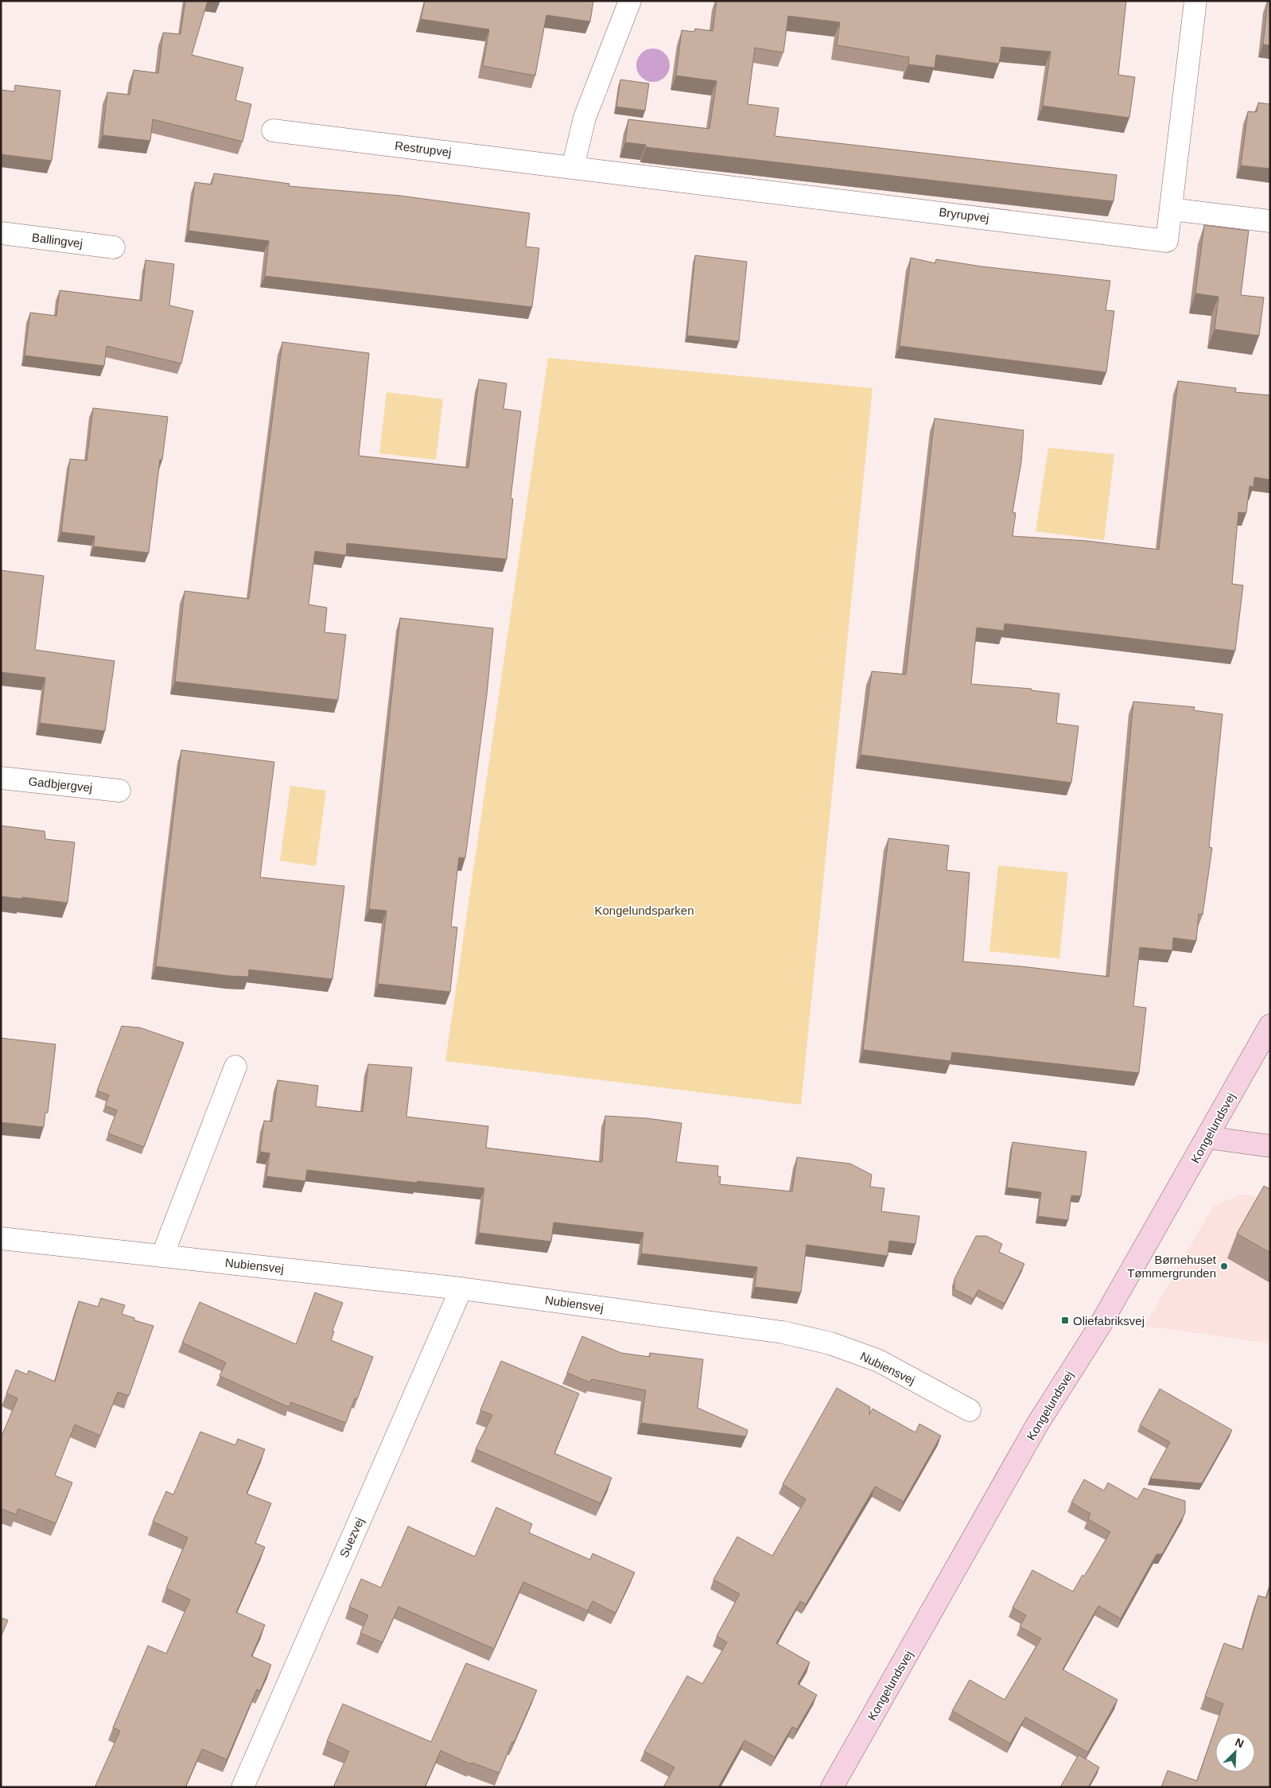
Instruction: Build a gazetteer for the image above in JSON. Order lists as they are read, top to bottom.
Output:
{
  "streets": {
    "street": [
      "Restrupvej",
      "Bryrupvej",
      "Ballingvej",
      "Gadbjergvej",
      "Kongelundsvej",
      "Nubiensvej",
      "Suezvej"
    ]
  },
  "crossings": [
    ["Restrupvej", "Bryrupvej"],
    ["Nubiensvej", "Suezvej"]
  ],
  "parks": ["Kongelundsparken"],
  "places": {
    "other": ["Børnehuset Tømmergrunden"],
    "transit": ["Oliefabriksvej"]
  },
  "north": "top right"
}
